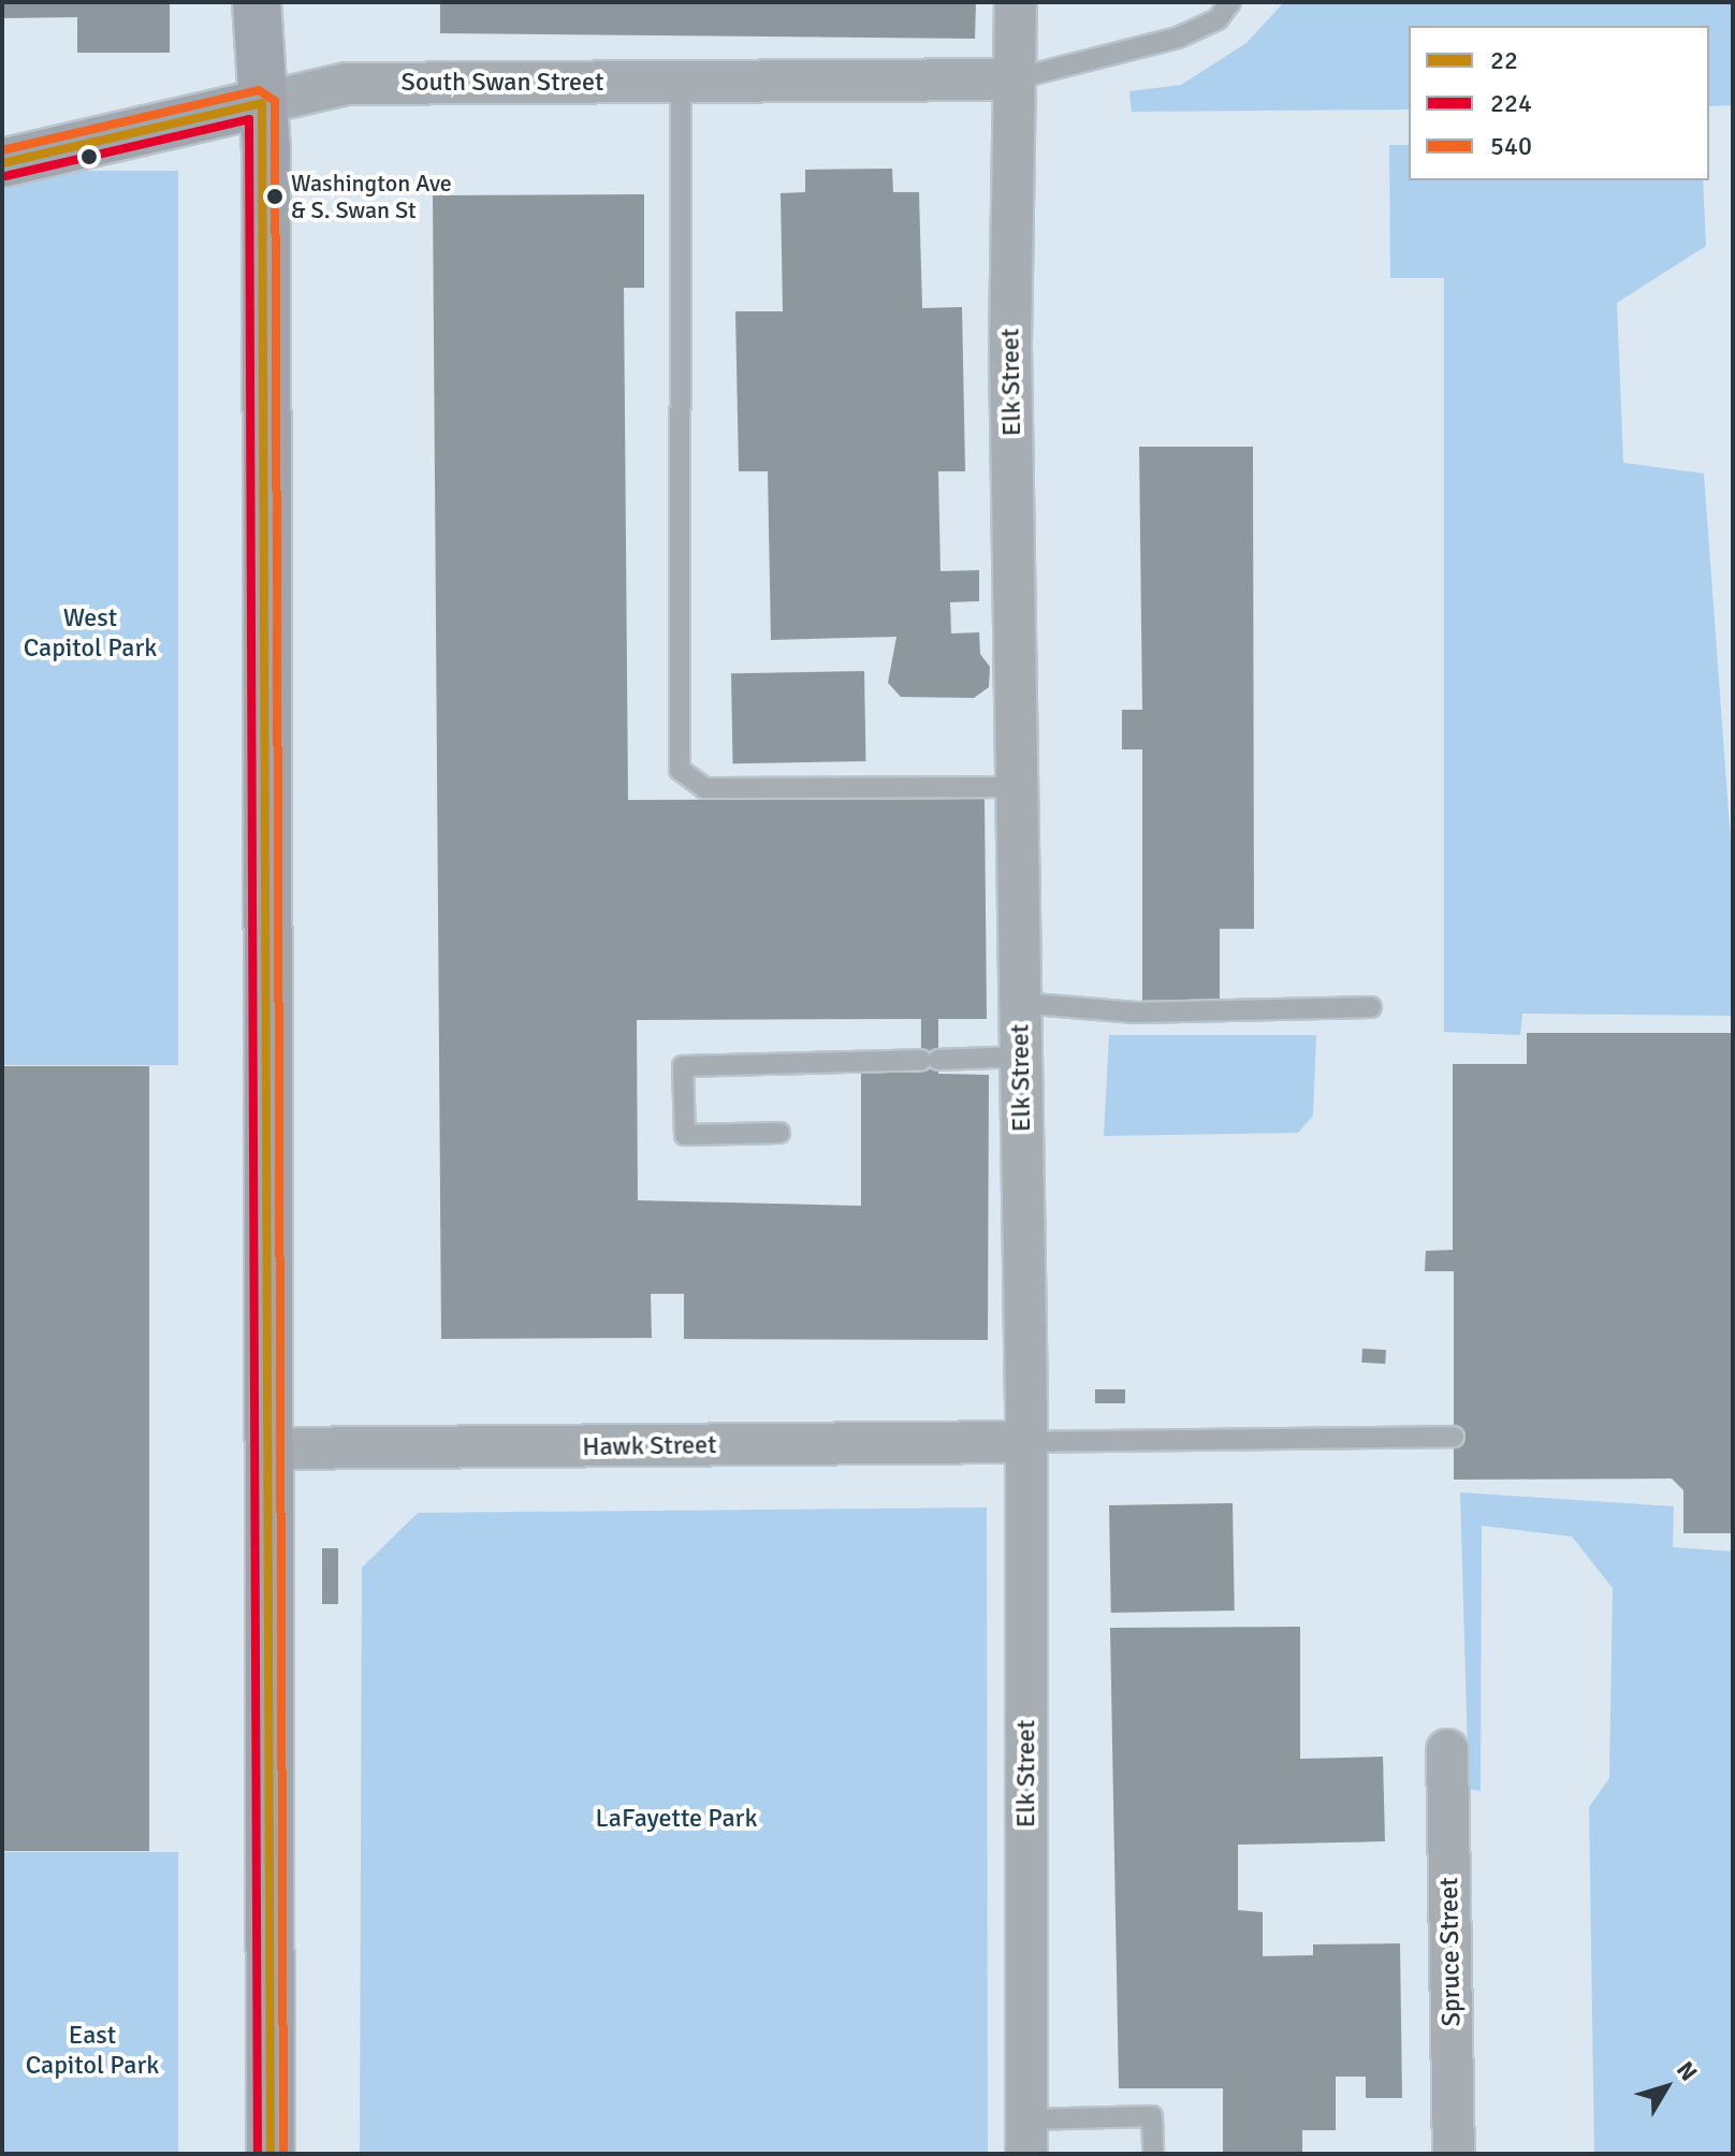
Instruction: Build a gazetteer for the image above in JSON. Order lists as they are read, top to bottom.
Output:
{
  "streets": {
    "main road": ["South Swan Street"],
    "street": ["Elk Street", "Hawk Street", "Spruce Street"]
  },
  "crossings": [
    ["South Swan Street", "Elk Street"],
    ["Elk Street", "Hawk Street"]
  ],
  "parks": ["West Capitol Park", "LaFayette Park", "East Capitol Park"],
  "places": ["Washington Ave & S. Swan St"],
  "lines": ["transit line 540", "transit line 22", "transit line 224"],
  "legend": ["22", "224", "540"],
  "north": "top right"
}
